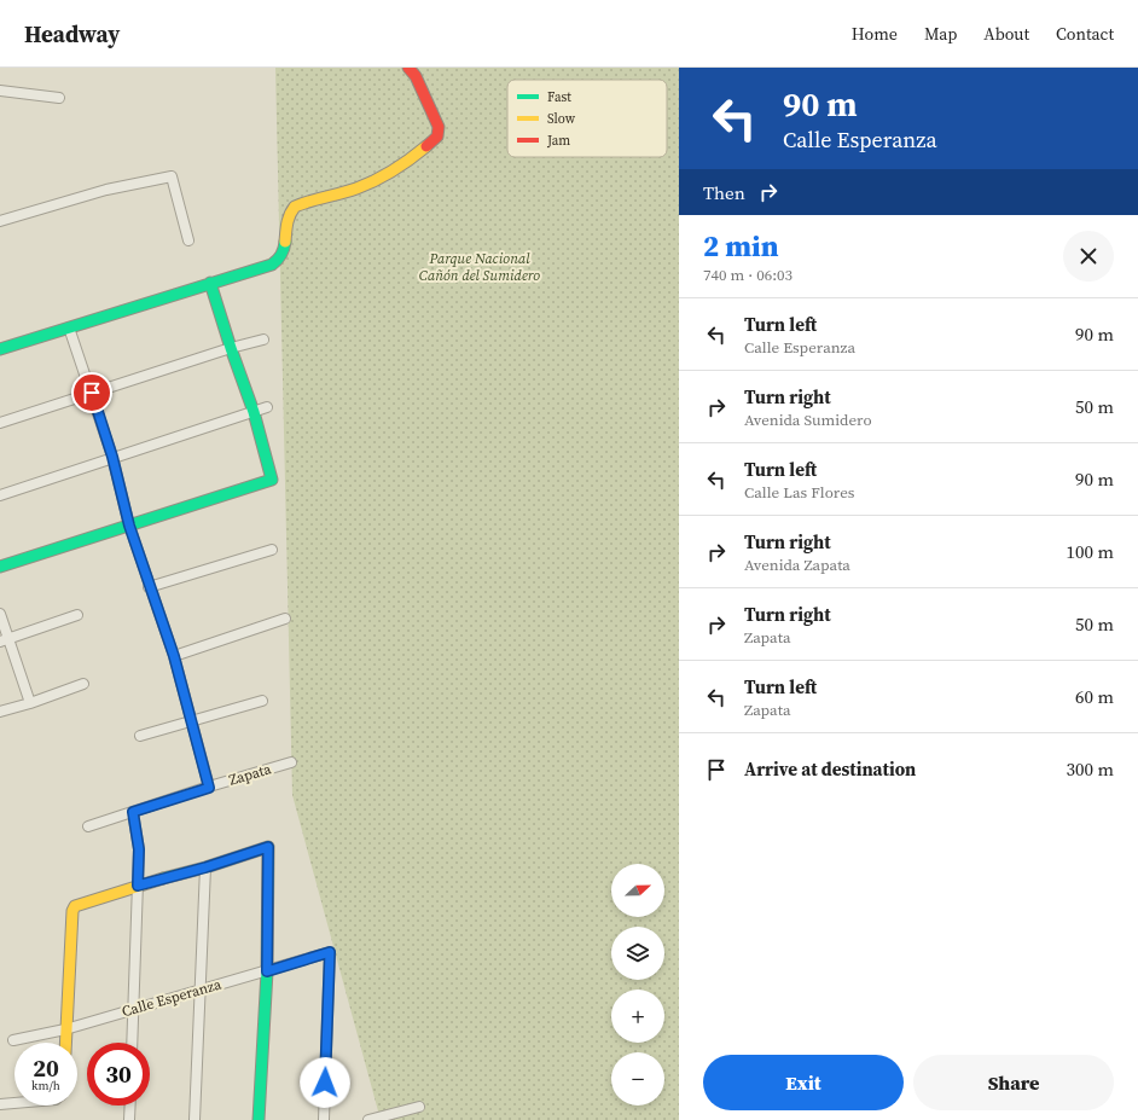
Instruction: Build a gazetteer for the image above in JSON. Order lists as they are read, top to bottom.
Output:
{
  "streets": {
    "street": ["Zapata", "Calle Esperanza"]
  },
  "parks": ["Parque Nacional Cañón del Sumidero"],
  "legend": ["Fast", "Slow", "Jam"],
  "north": "right",
  "page": {
    "header": "Headway",
    "nav": [
      "Home",
      "Map",
      "About",
      "Contact"
    ],
    "turn": ["90 m", "Calle Esperanza"],
    "then": "Then",
    "heading": ["2 min", "740 m · 06:03"],
    "list": [
      {
        "name": "Turn left",
        "note": "Calle Esperanza",
        "value": "90 m"
      },
      {
        "name": "Turn right",
        "note": "Avenida Sumidero",
        "value": "50 m"
      },
      {
        "name": "Turn left",
        "note": "Calle Las Flores",
        "value": "90 m"
      },
      {
        "name": "Turn right",
        "note": "Avenida Zapata",
        "value": "100 m"
      },
      {
        "name": "Turn right",
        "note": "Zapata",
        "value": "50 m"
      },
      {
        "name": "Turn left",
        "note": "Zapata",
        "value": "60 m"
      },
      {
        "name": "Arrive at destination",
        "value": "300 m"
      }
    ],
    "map_buttons": ["+", "−"],
    "speed": "20 km/h",
    "limit": "30",
    "buttons": ["Exit", "Share"]
  }
}
